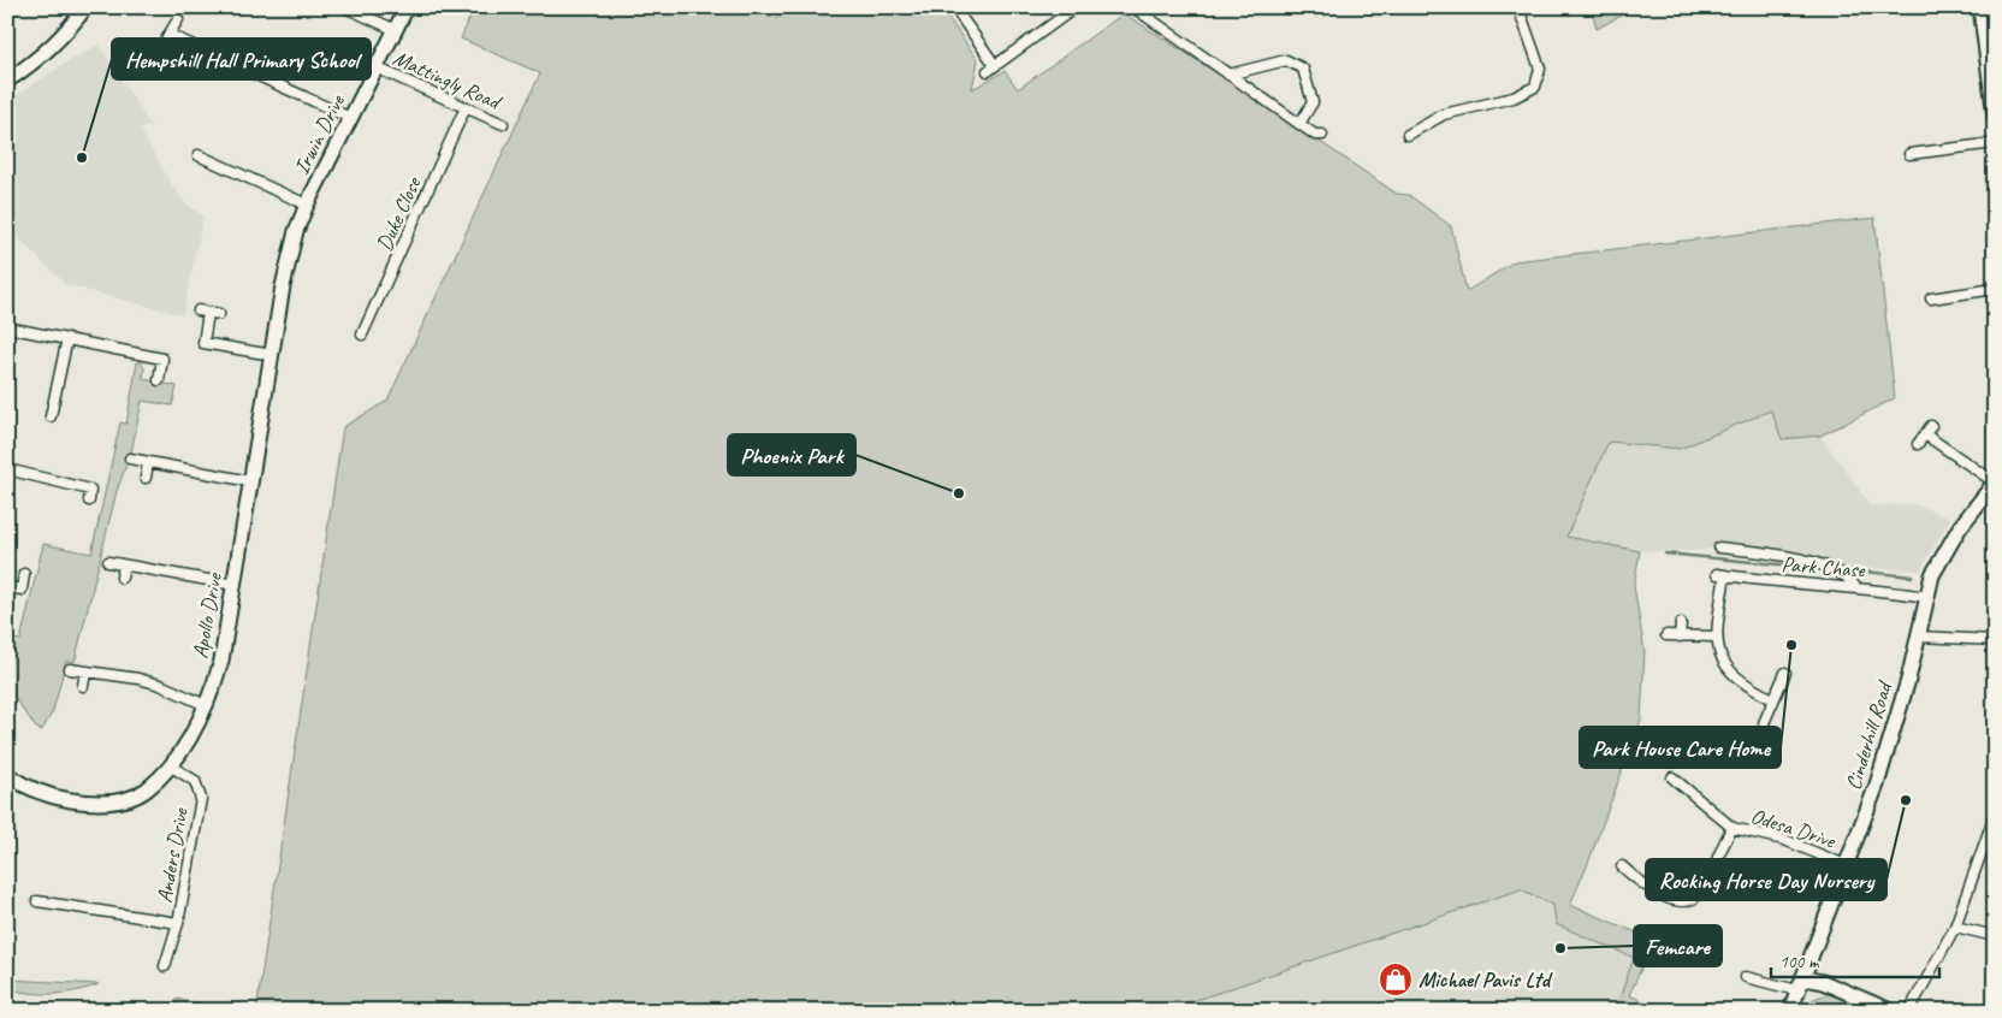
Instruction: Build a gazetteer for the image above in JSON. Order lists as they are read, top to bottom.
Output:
{
  "streets": {
    "street": [
      "Mattingly Road",
      "Irwin Drive",
      "Duke Close",
      "Park Chase",
      "Apollo Drive",
      "Cinderhill Road",
      "Odesa Drive",
      "Anders Drive"
    ]
  },
  "crossings": [
    ["Mattingly Road", "Irwin Drive"],
    ["Mattingly Road", "Duke Close"],
    ["Irwin Drive", "Apollo Drive"],
    ["Park Chase", "Cinderhill Road"],
    ["Apollo Drive", "Anders Drive"],
    ["Cinderhill Road", "Odesa Drive"]
  ],
  "places": {
    "other": [
      "Hempshill Hall Primary School",
      "Phoenix Park",
      "Park House Care Home",
      "Rocking Horse Day Nursery",
      "Femcare"
    ],
    "shop": ["Michael Pavis Ltd"]
  },
  "scale_bar": "100 m"
}
